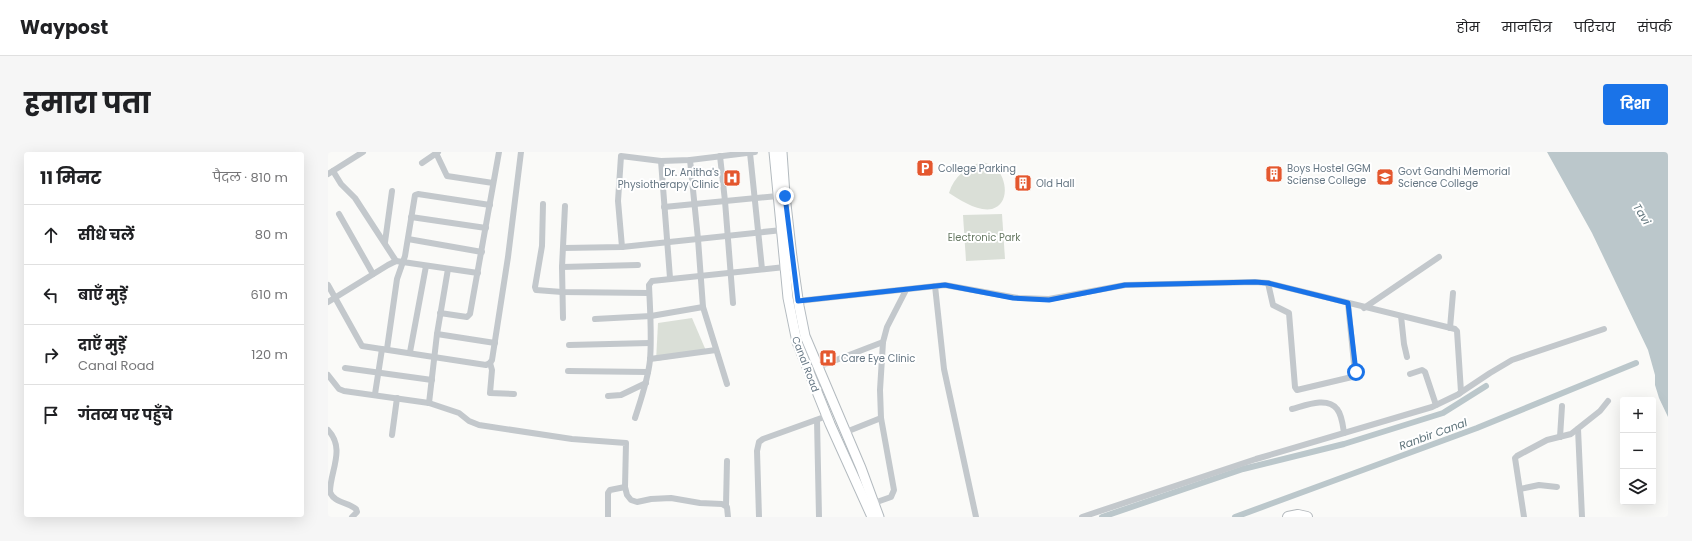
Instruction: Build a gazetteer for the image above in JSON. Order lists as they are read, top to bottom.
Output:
{
  "streets": {
    "main road": ["Canal Road"]
  },
  "water": ["Tavi", "Ranbir Canal"],
  "parks": ["Electronic Park"],
  "places": {
    "parking": ["College Parking"],
    "building": ["Boys Hostel GGM Sciense College", "Old Hall"],
    "school or university": ["Govt Gandhi Memorial Science College"],
    "hospital": ["Dr. Anitha's Physiotherapy Clinic", "Care Eye Clinic"]
  },
  "page": {
    "header": "Waypost",
    "nav": [
      "होम",
      "मानचित्र",
      "परिचय",
      "संपर्क"
    ],
    "title": "हमारा पता",
    "buttons": "दिशा",
    "heading": ["11 मिनट", "पैदल · 810 m"],
    "list": [
      ["सीधे चलें", "80 m"],
      ["बाएँ मुड़ें", "610 m"],
      ["दाएँ मुड़ें", "Canal Road", "120 m"],
      "गंतव्य पर पहुँचे"
    ],
    "map_buttons": ["+", "−"]
  }
}
